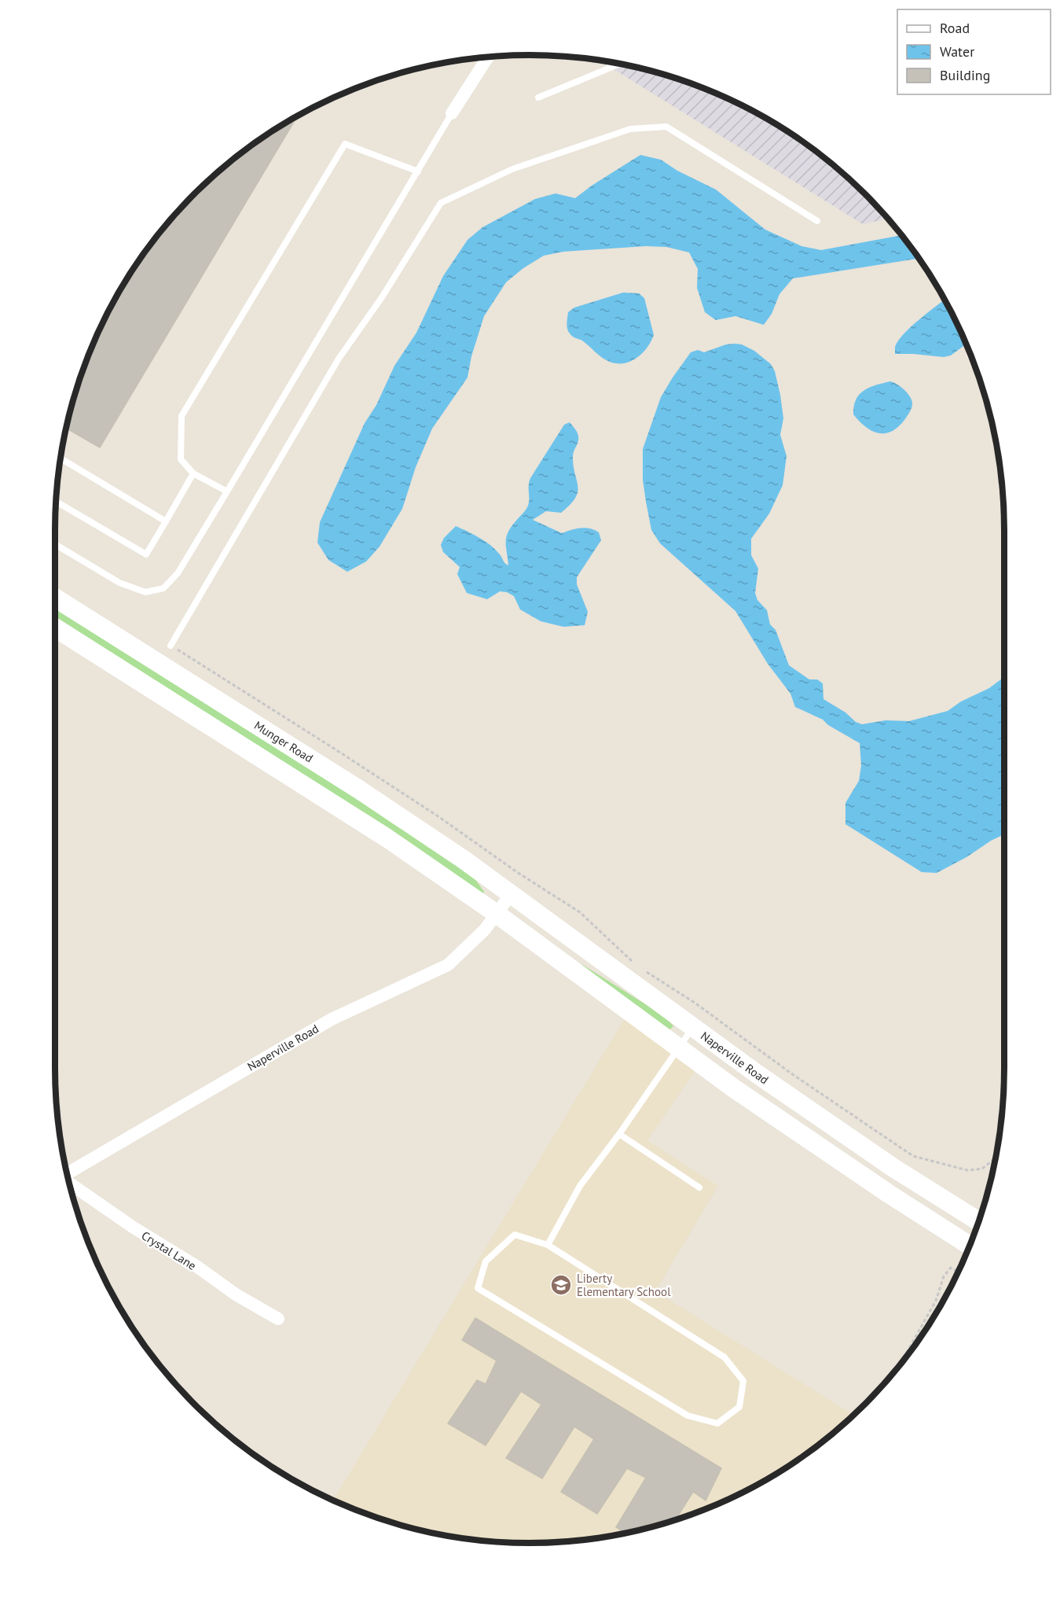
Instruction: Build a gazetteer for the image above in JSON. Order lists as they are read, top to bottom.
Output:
{
  "streets": {
    "street": ["Munger Road", "Naperville Road", "Crystal Lane"]
  },
  "crossings": [
    ["Munger Road", "Naperville Road"]
  ],
  "places": {
    "school or university": ["Liberty Elementary School"]
  },
  "legend": ["Road", "Water", "Building"]
}
